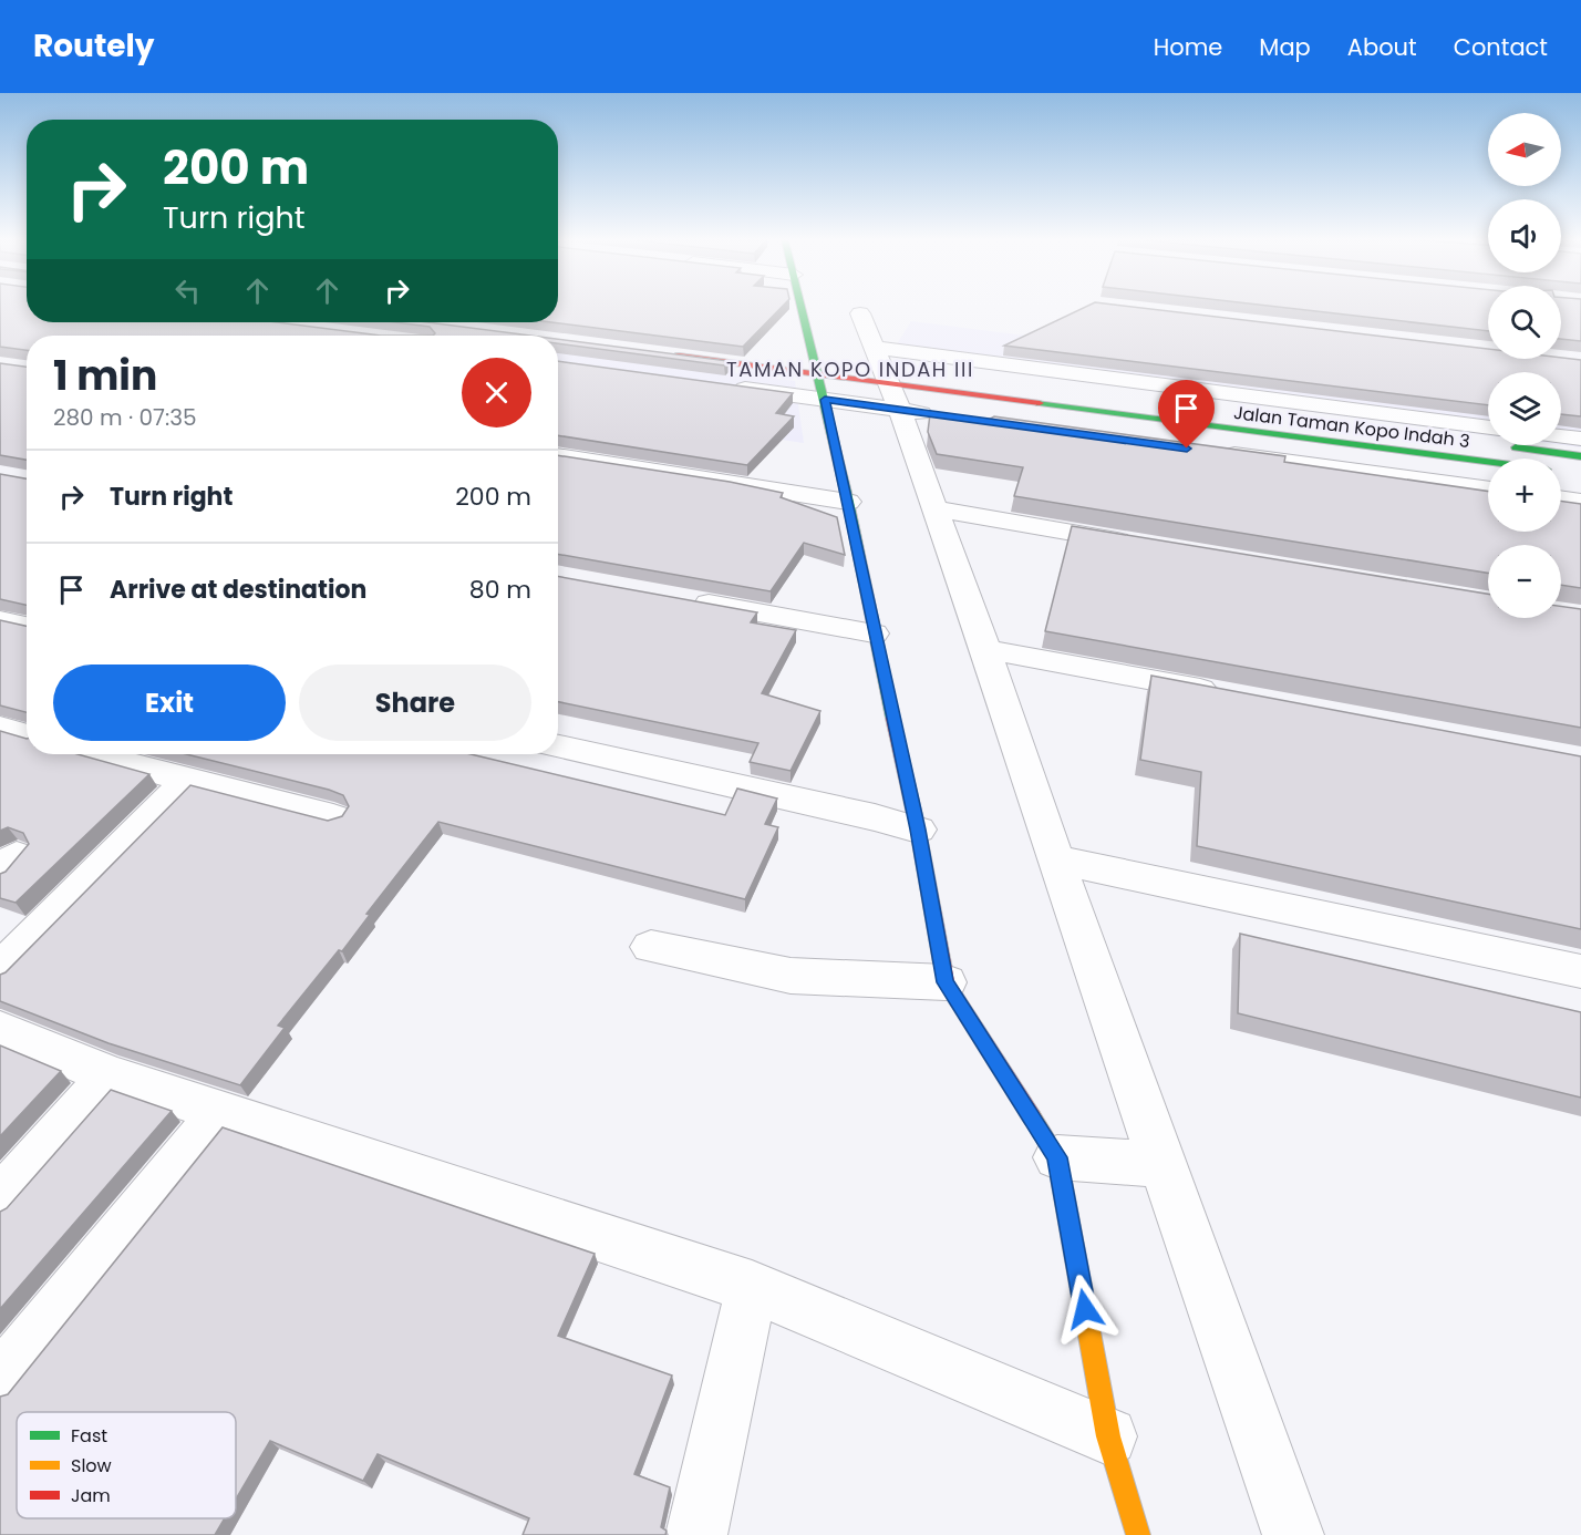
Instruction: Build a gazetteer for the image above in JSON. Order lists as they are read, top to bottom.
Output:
{
  "streets": {
    "street": ["Jalan Taman Kopo Indah 3"]
  },
  "districts": ["TAMAN KOPO INDAH III"],
  "legend": ["Fast", "Slow", "Jam"],
  "north": "left",
  "page": {
    "header": "Routely",
    "nav": [
      "Home",
      "Map",
      "About",
      "Contact"
    ],
    "map_buttons": ["+", "−"],
    "turn": ["200 m", "Turn right"],
    "heading": ["1 min", "280 m · 07:35"],
    "list": [
      {
        "name": "Turn right",
        "value": "200 m"
      },
      {
        "name": "Arrive at destination",
        "value": "80 m"
      }
    ],
    "buttons": ["Exit", "Share"]
  }
}
